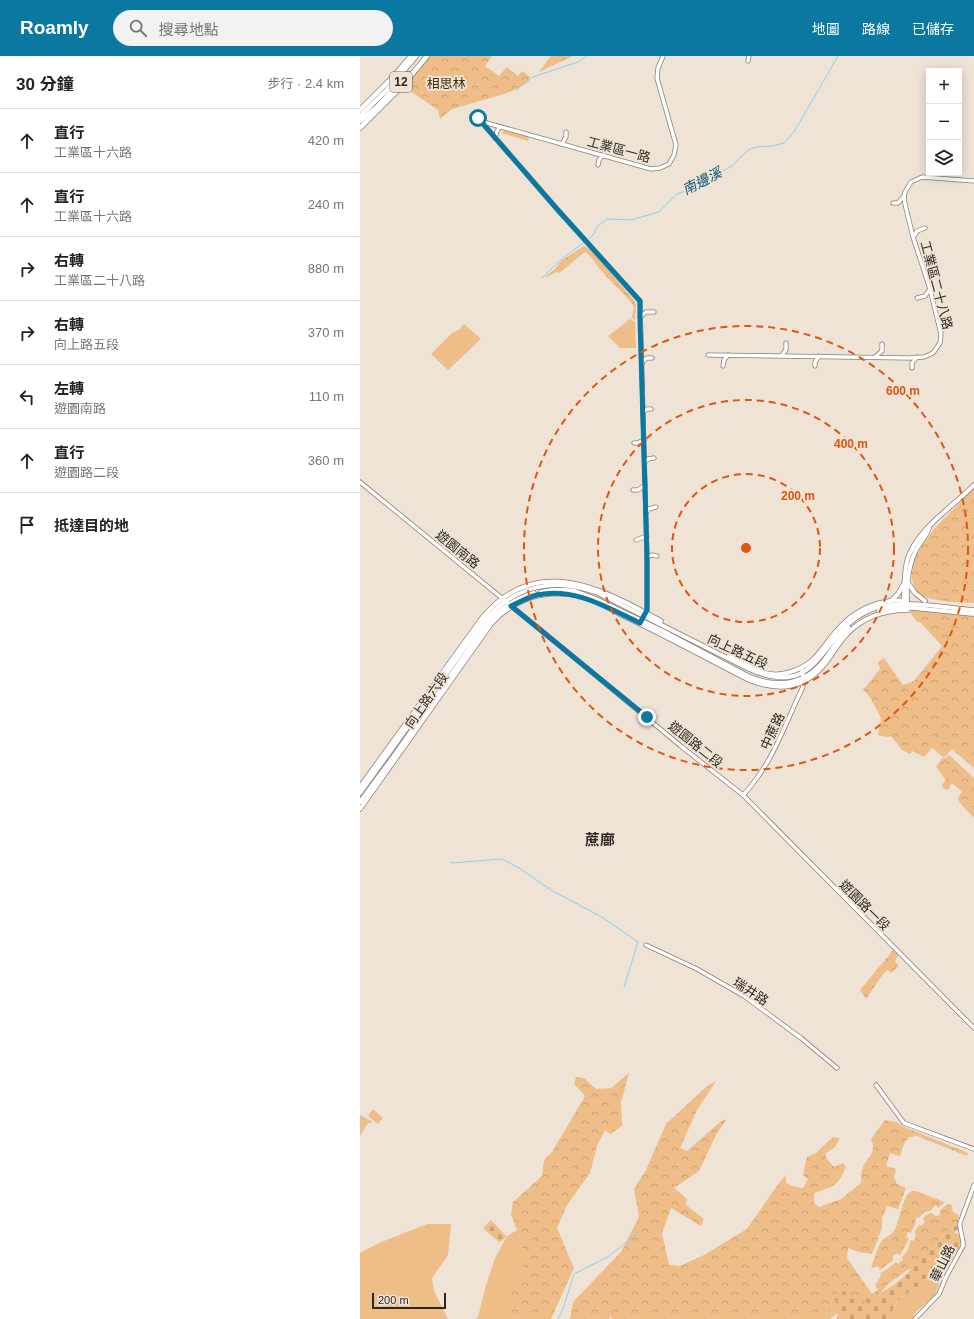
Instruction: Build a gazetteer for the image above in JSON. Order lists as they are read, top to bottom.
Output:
{
  "streets": {
    "main road": ["12", "向上路五段", "向上路六段"],
    "street": [
      "工業區一路",
      "工業區二十八路",
      "遊園南路",
      "中蔗路",
      "遊園路二段",
      "遊園路一段",
      "瑞井路",
      "華山路"
    ]
  },
  "crossings": [
    ["遊園南路", "向上路五段"],
    ["遊園南路", "向上路六段"],
    ["遊園南路", "遊園路二段"],
    ["向上路五段", "向上路六段"],
    ["向上路五段", "中蔗路"],
    ["中蔗路", "遊園路二段"],
    ["中蔗路", "遊園路一段"],
    ["遊園路二段", "遊園路一段"]
  ],
  "districts": ["蔗廍"],
  "water": ["南邊溪"],
  "parks": ["相思林"],
  "scale_bar": "200 m",
  "page": {
    "header": "Roamly",
    "search": "搜尋地點",
    "nav": ["地圖", "路線", "已儲存"],
    "heading": ["30 分鐘", "步行 · 2.4 km"],
    "map_buttons": ["+", "−"],
    "list": [
      ["直行", "工業區十六路", "420 m"],
      ["直行", "工業區十六路", "240 m"],
      ["右轉", "工業區二十八路", "880 m"],
      ["右轉", "向上路五段", "370 m"],
      ["左轉", "遊園南路", "110 m"],
      ["直行", "遊園路二段", "360 m"],
      "抵達目的地"
    ],
    "scale": "200 m"
  },
  "rings": ["600 m", "400 m", "200 m"]
}
